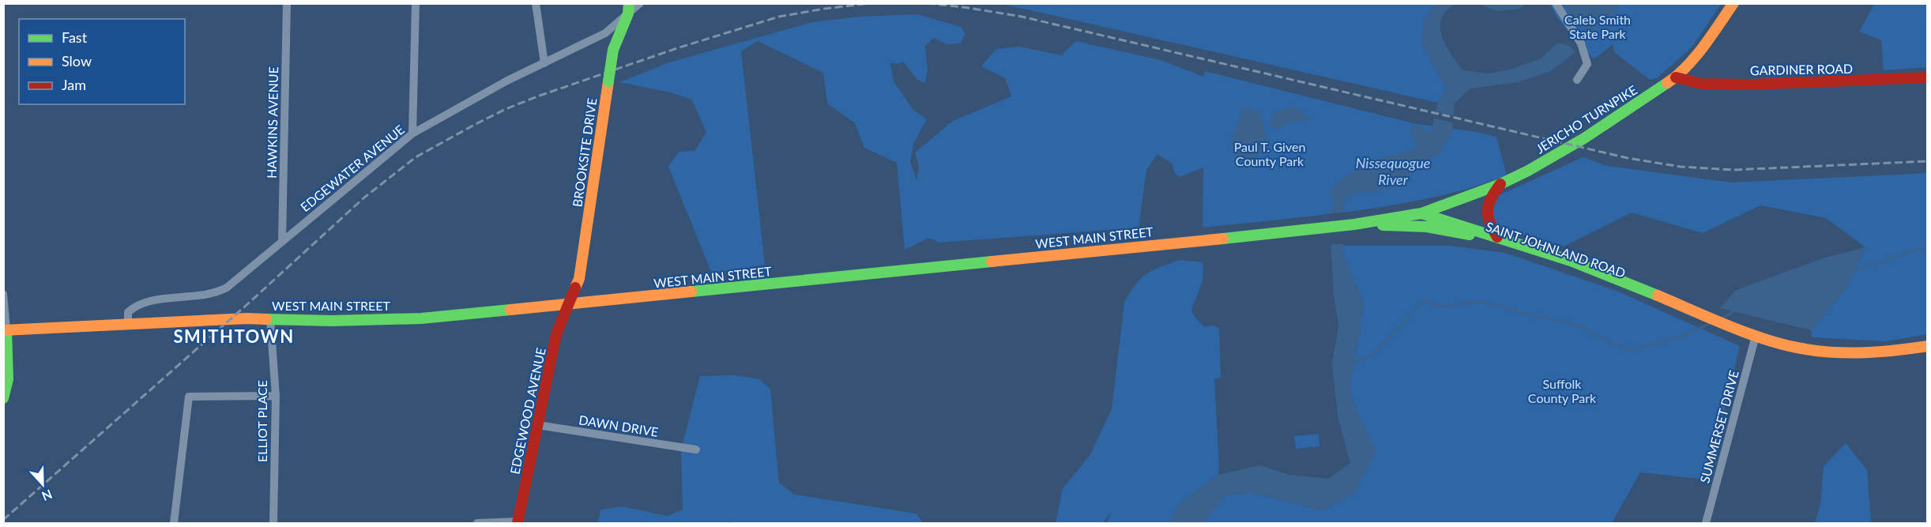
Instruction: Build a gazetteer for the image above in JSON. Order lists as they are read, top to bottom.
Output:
{
  "streets": {
    "main road": [
      "GARDINER ROAD",
      "JERICHO TURNPIKE",
      "BROOKSITE DRIVE",
      "WEST MAIN STREET",
      "SAINT JOHNLAND ROAD",
      "EDGEWOOD AVENUE"
    ],
    "street": [
      "HAWKINS AVENUE",
      "EDGEWATER AVENUE",
      "ELLIOT PLACE",
      "DAWN DRIVE",
      "SUMMERSET DRIVE"
    ]
  },
  "crossings": [
    ["GARDINER ROAD", "JERICHO TURNPIKE"],
    ["JERICHO TURNPIKE", "WEST MAIN STREET"],
    ["JERICHO TURNPIKE", "SAINT JOHNLAND ROAD"],
    ["HAWKINS AVENUE", "EDGEWATER AVENUE"],
    ["BROOKSITE DRIVE", "EDGEWATER AVENUE"],
    ["BROOKSITE DRIVE", "WEST MAIN STREET"],
    ["BROOKSITE DRIVE", "EDGEWOOD AVENUE"],
    ["EDGEWATER AVENUE", "WEST MAIN STREET"],
    ["WEST MAIN STREET", "SAINT JOHNLAND ROAD"],
    ["WEST MAIN STREET", "EDGEWOOD AVENUE"],
    ["WEST MAIN STREET", "ELLIOT PLACE"],
    ["SAINT JOHNLAND ROAD", "SUMMERSET DRIVE"],
    ["EDGEWOOD AVENUE", "DAWN DRIVE"]
  ],
  "districts": ["SMITHTOWN"],
  "water": ["Nissequogue River"],
  "parks": ["Caleb Smith State Park", "Paul T. Given County Park", "Suffolk County Park"],
  "legend": ["Fast", "Slow", "Jam"],
  "north": "bottom"
}
